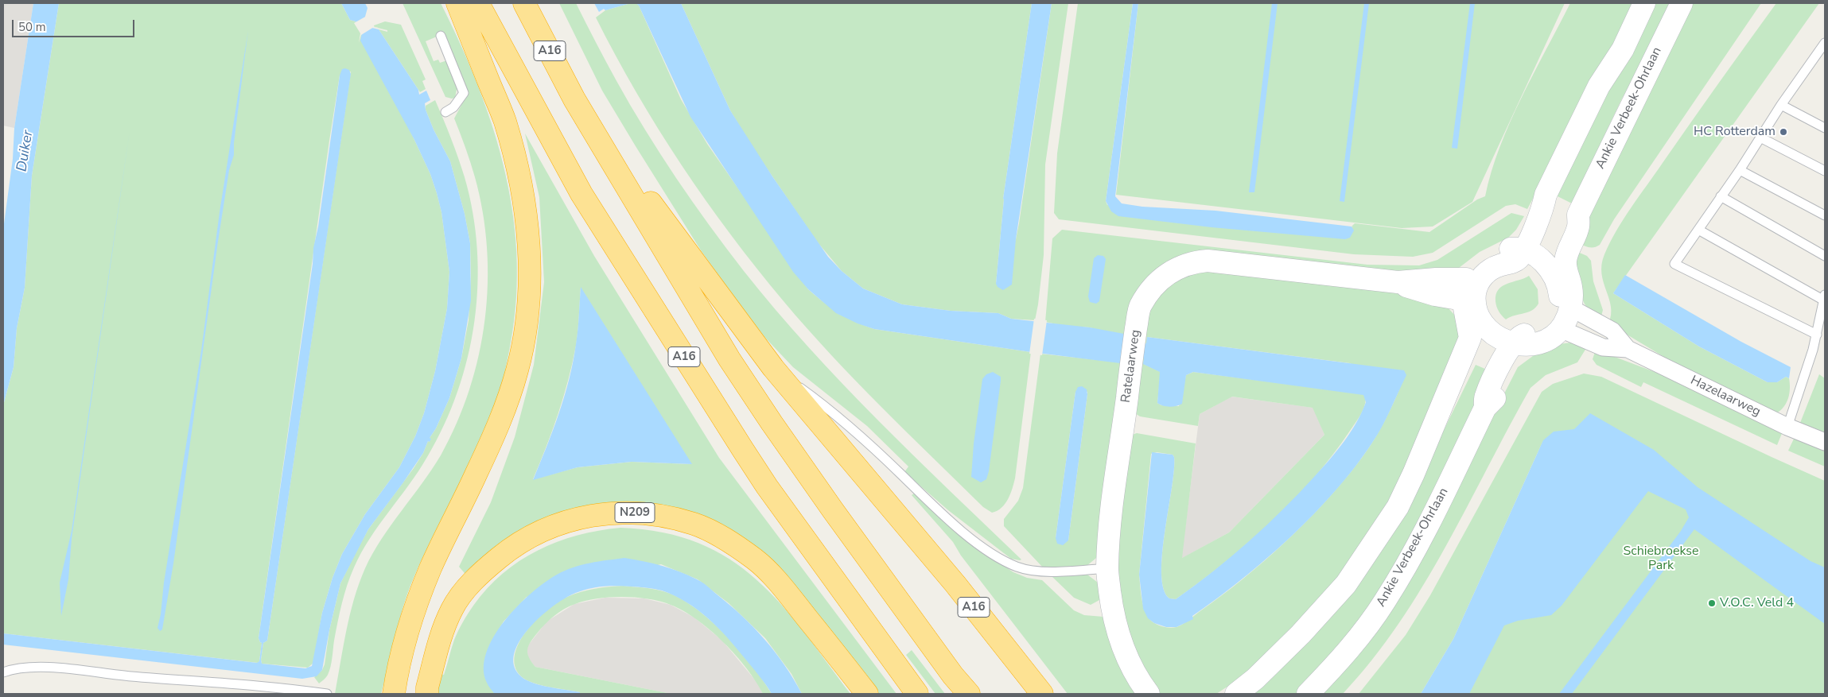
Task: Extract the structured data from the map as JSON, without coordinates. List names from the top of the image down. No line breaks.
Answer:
{"streets":{"highway":["A16","N209"],"main road":["Ankie Verbeek-Ohrlaan","Ratelaarweg"],"street":["Hazelaarweg"]},"water":["Duiker"],"parks":["Schiebroekse Park"],"places":["HC Rotterdam","V.O.C. Veld 4"],"scale_bar":"50 m"}
